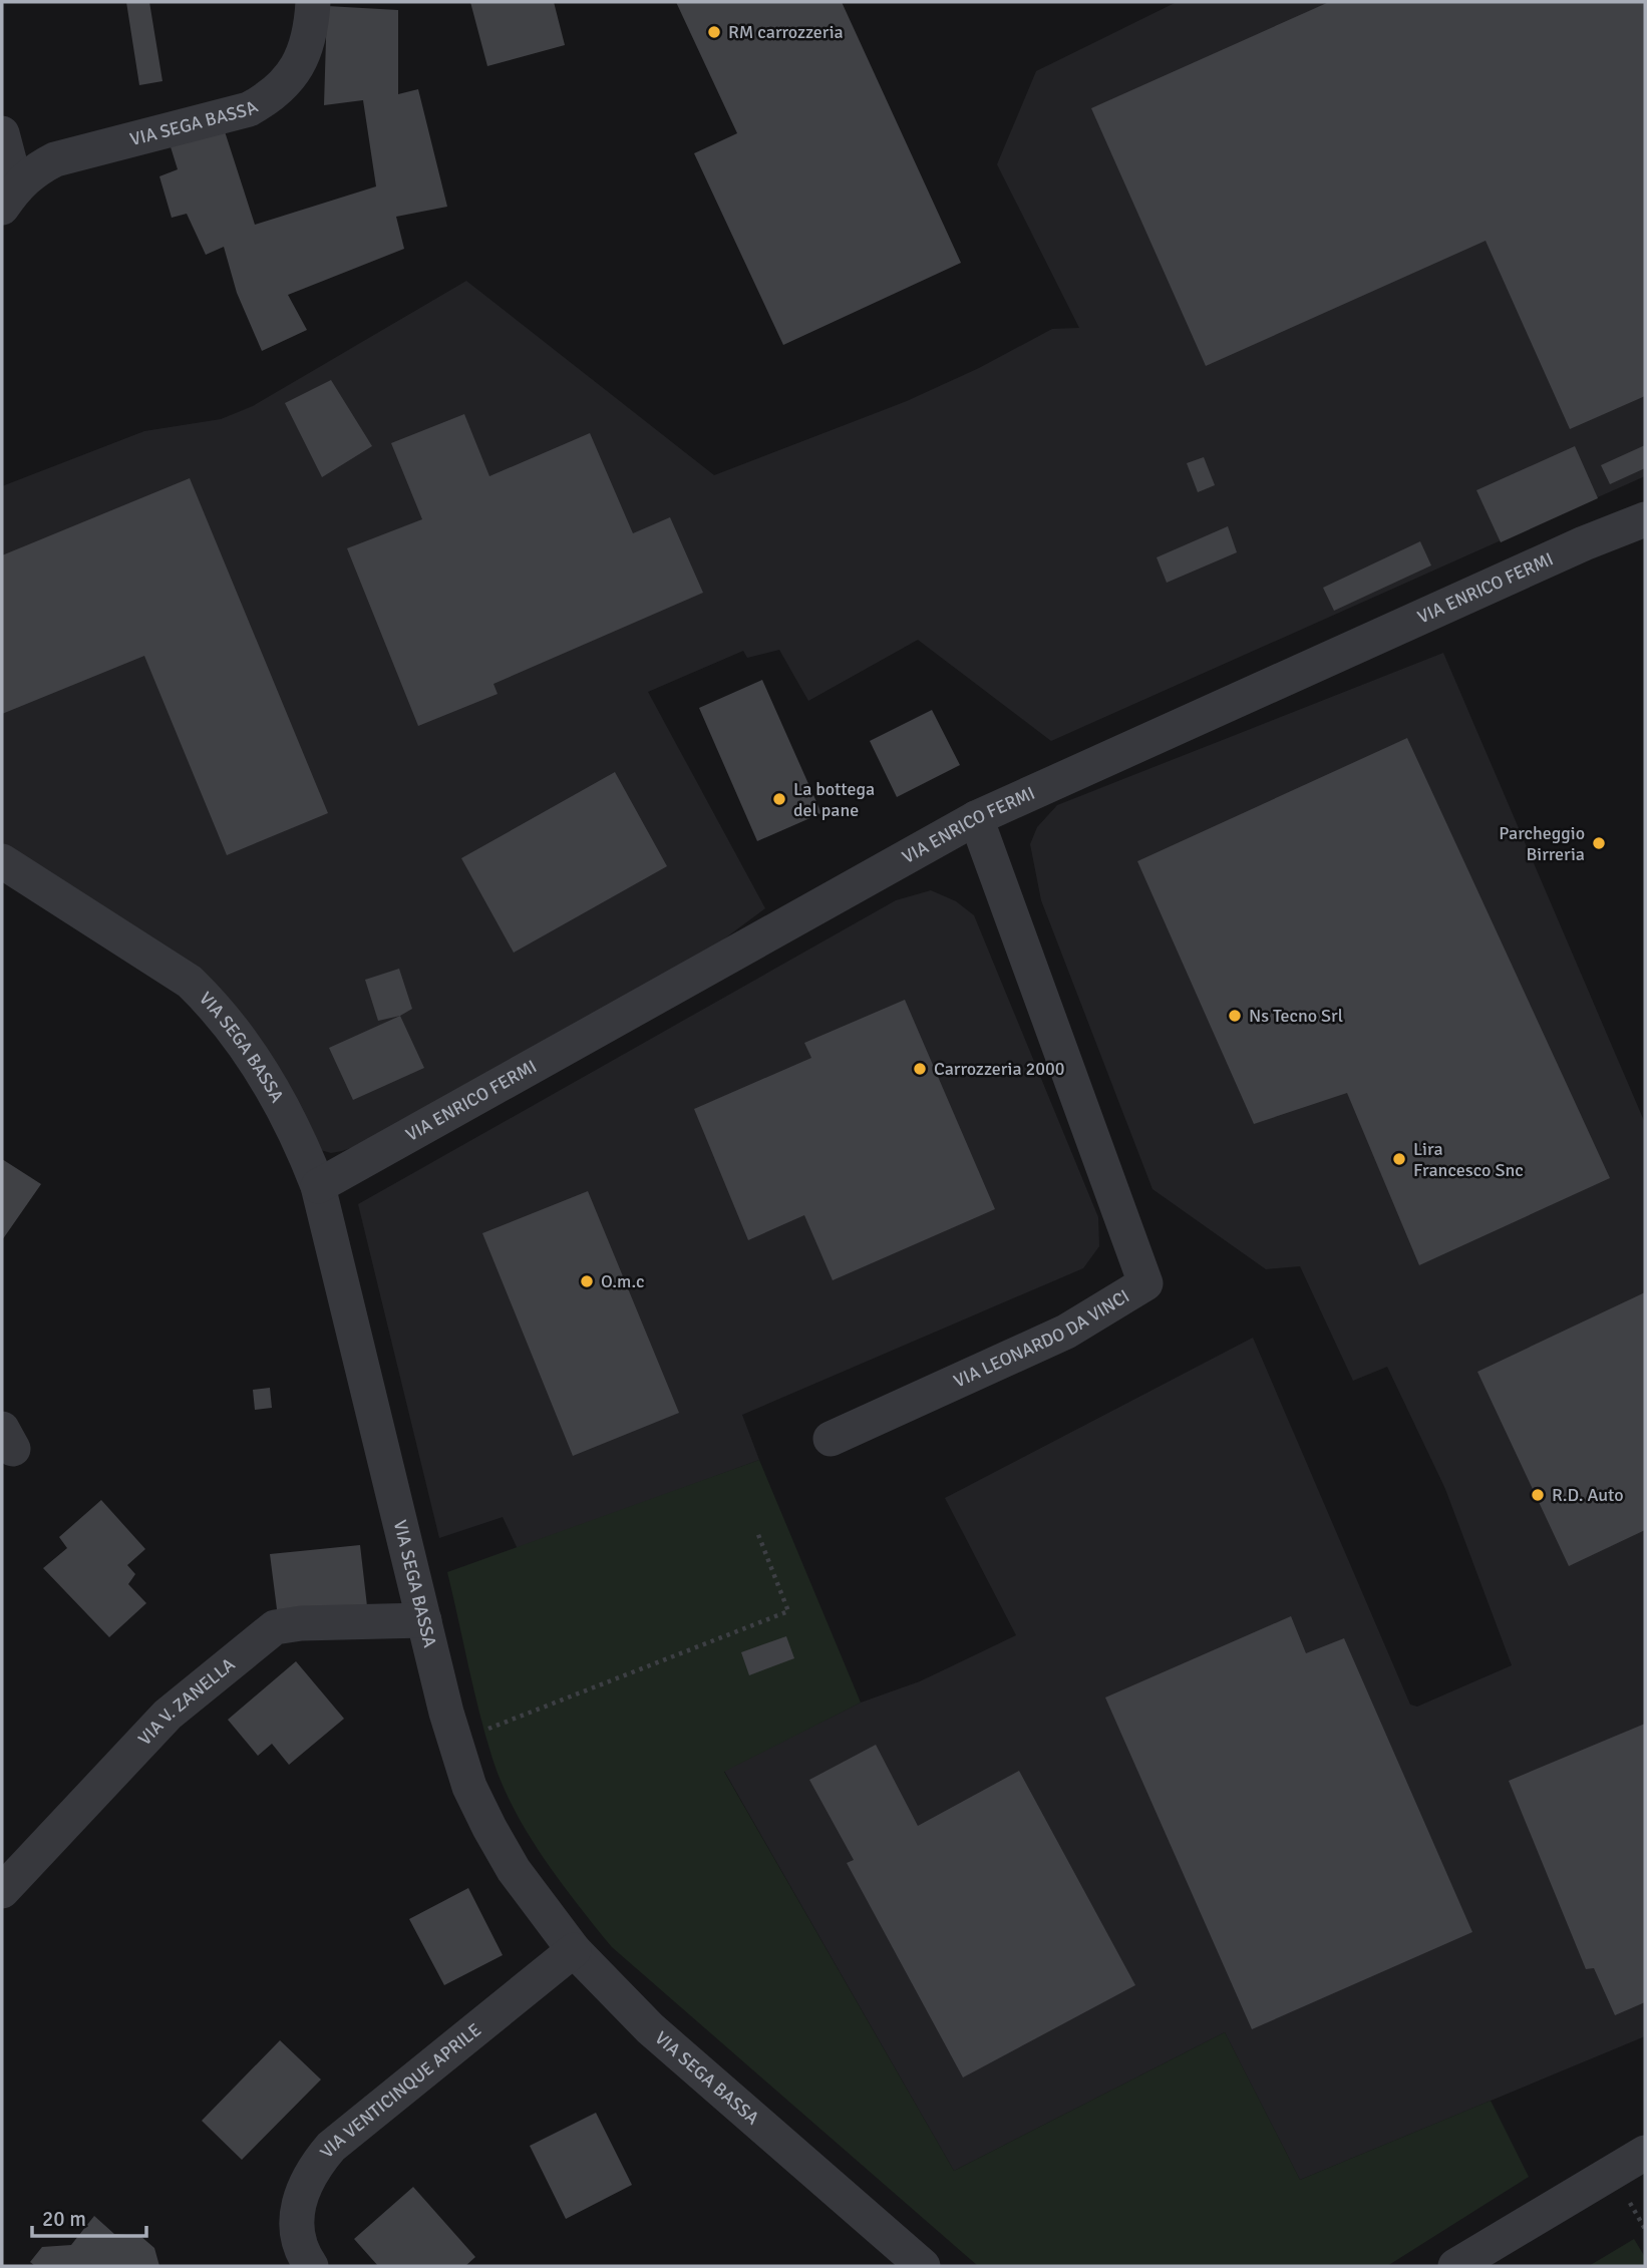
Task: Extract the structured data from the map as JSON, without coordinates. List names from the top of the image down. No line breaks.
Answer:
{"streets":{"street":["VIA SEGA BASSA","VIA ENRICO FERMI","VIA LEONARDO DA VINCI","VIA V. ZANELLA","VIA VENTICINQUE APRILE"]},"crossings":[["VIA SEGA BASSA","VIA ENRICO FERMI"],["VIA SEGA BASSA","VIA V. ZANELLA"],["VIA SEGA BASSA","VIA VENTICINQUE APRILE"],["VIA ENRICO FERMI","VIA LEONARDO DA VINCI"]],"places":["RM carrozzeria","La bottega del pane","Parcheggio Birreria","Ns Tecno Srl","Carrozzeria 2000","Lira Francesco Snc","O.m.c","R.D. Auto"],"scale_bar":"20 m"}
